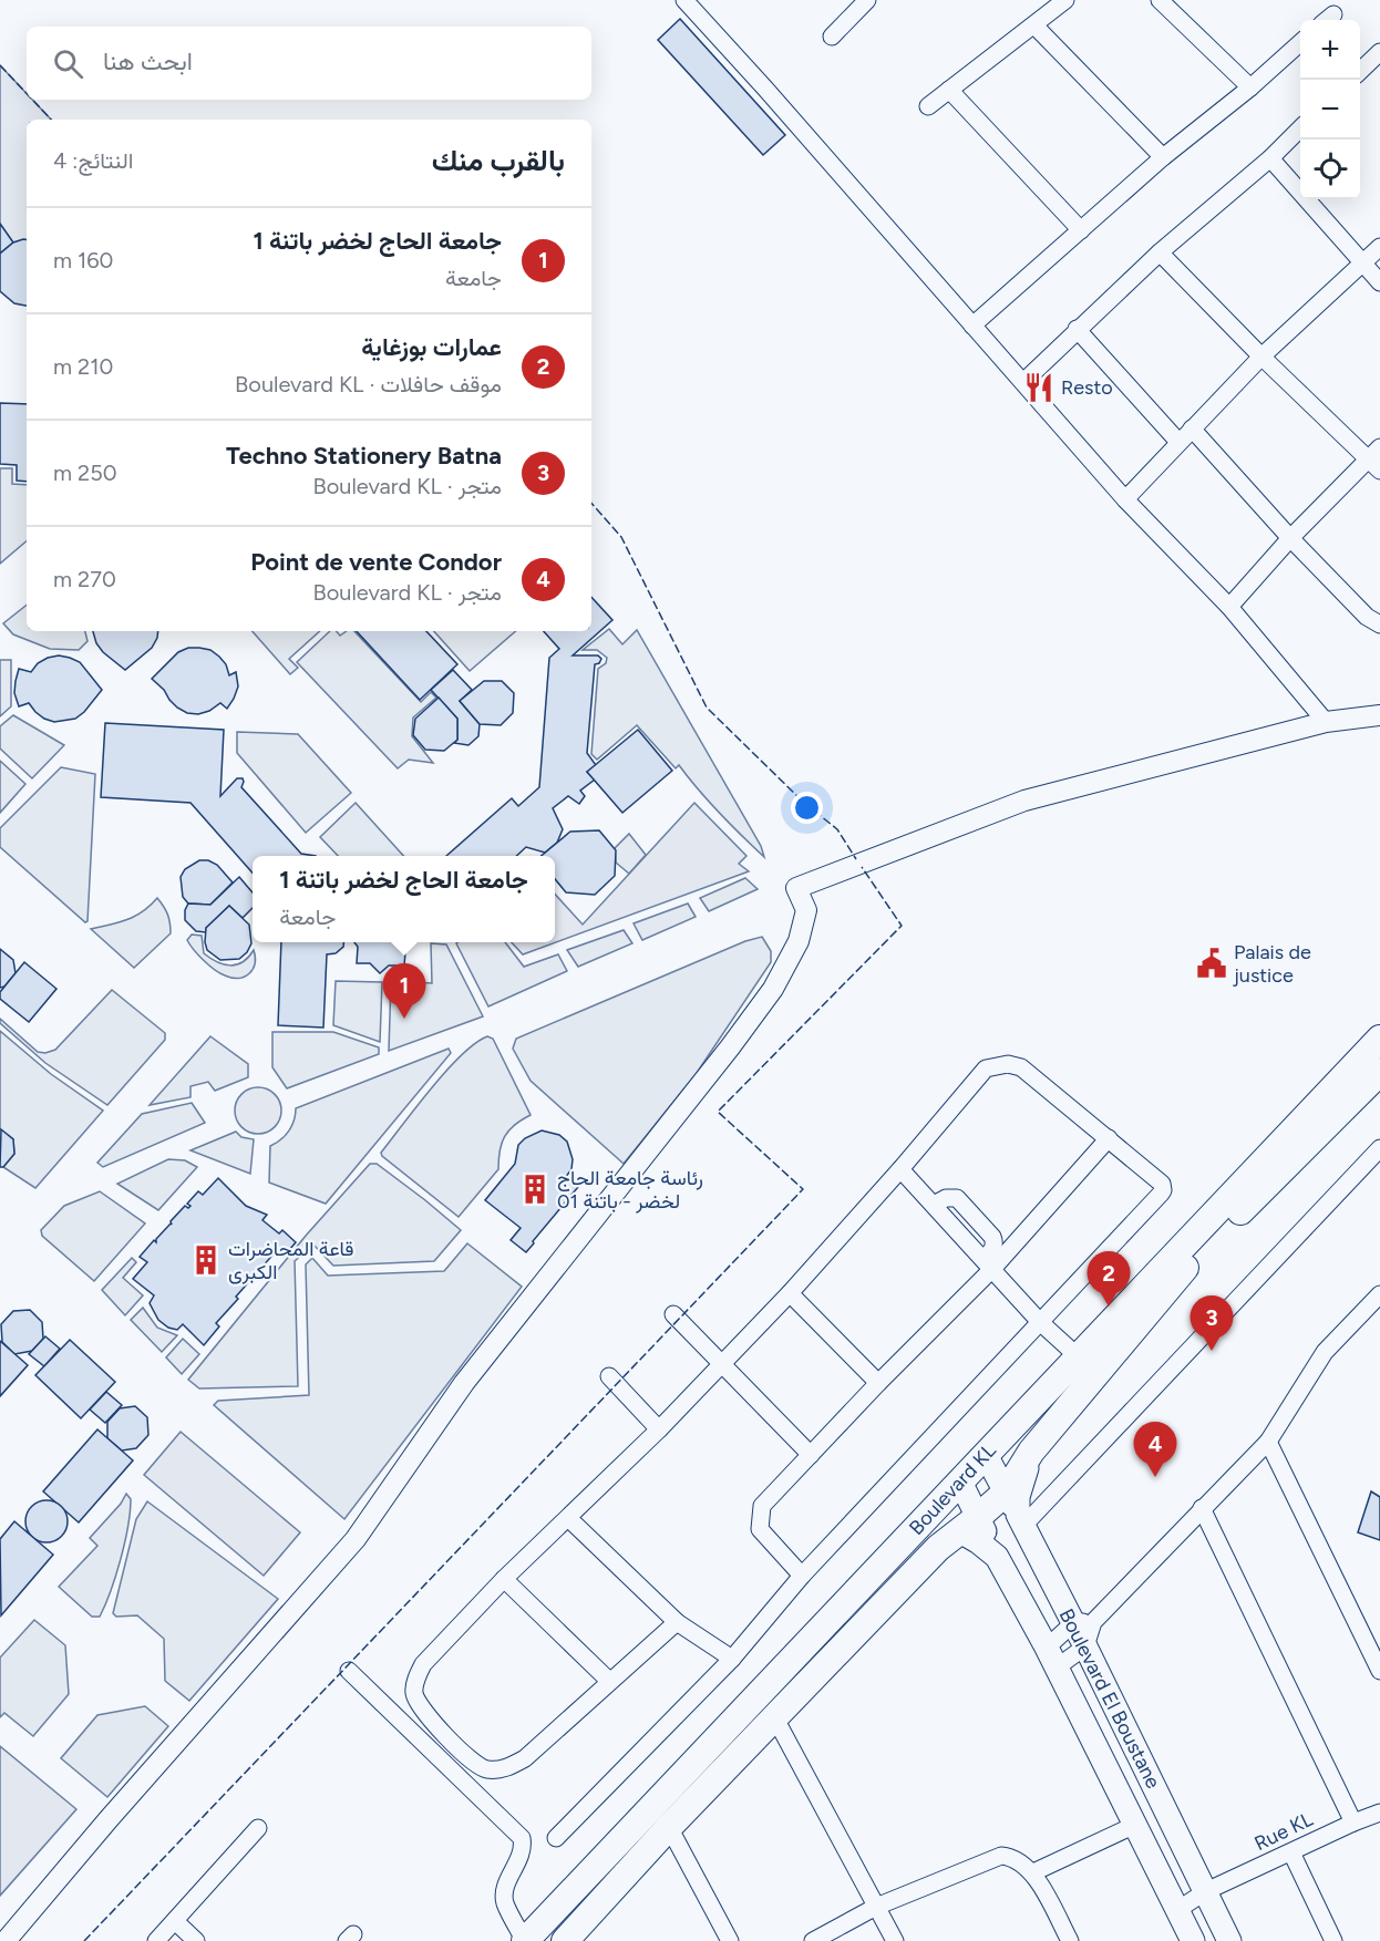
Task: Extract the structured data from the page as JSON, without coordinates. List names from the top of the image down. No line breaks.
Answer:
{"streets":{"main road":["Boulevard KL","Boulevard El Boustane"],"street":["Rue KL"]},"crossings":[["Boulevard KL","Boulevard El Boustane"],["Boulevard El Boustane","Rue KL"]],"places":{"restaurant":["Resto"],"public building":["Palais de justice"],"building":["رئاسة جامعة الحاج لخضر - باتنة 01","قاعة المحاضرات الكبرى"]},"page":{"map_buttons":["+","−"],"search":"ابحث هنا","heading":["بالقرب منك","النتائج: 4"],"list":[{"mark":"1","name":"جامعة الحاج لخضر باتنة 1","note":"جامعة","value":"160 m"},{"mark":"2","name":"عمارات بوزغاية","note":"موقف حافلات · Boulevard KL","value":"210 m"},{"mark":"3","name":"Techno Stationery Batna","note":"متجر · Boulevard KL","value":"250 m"},{"mark":"4","name":"Point de vente Condor","note":"متجر · Boulevard KL","value":"270 m"}],"popup":["جامعة الحاج لخضر باتنة 1","جامعة"],"pins":["1","2","3","4"]}}
